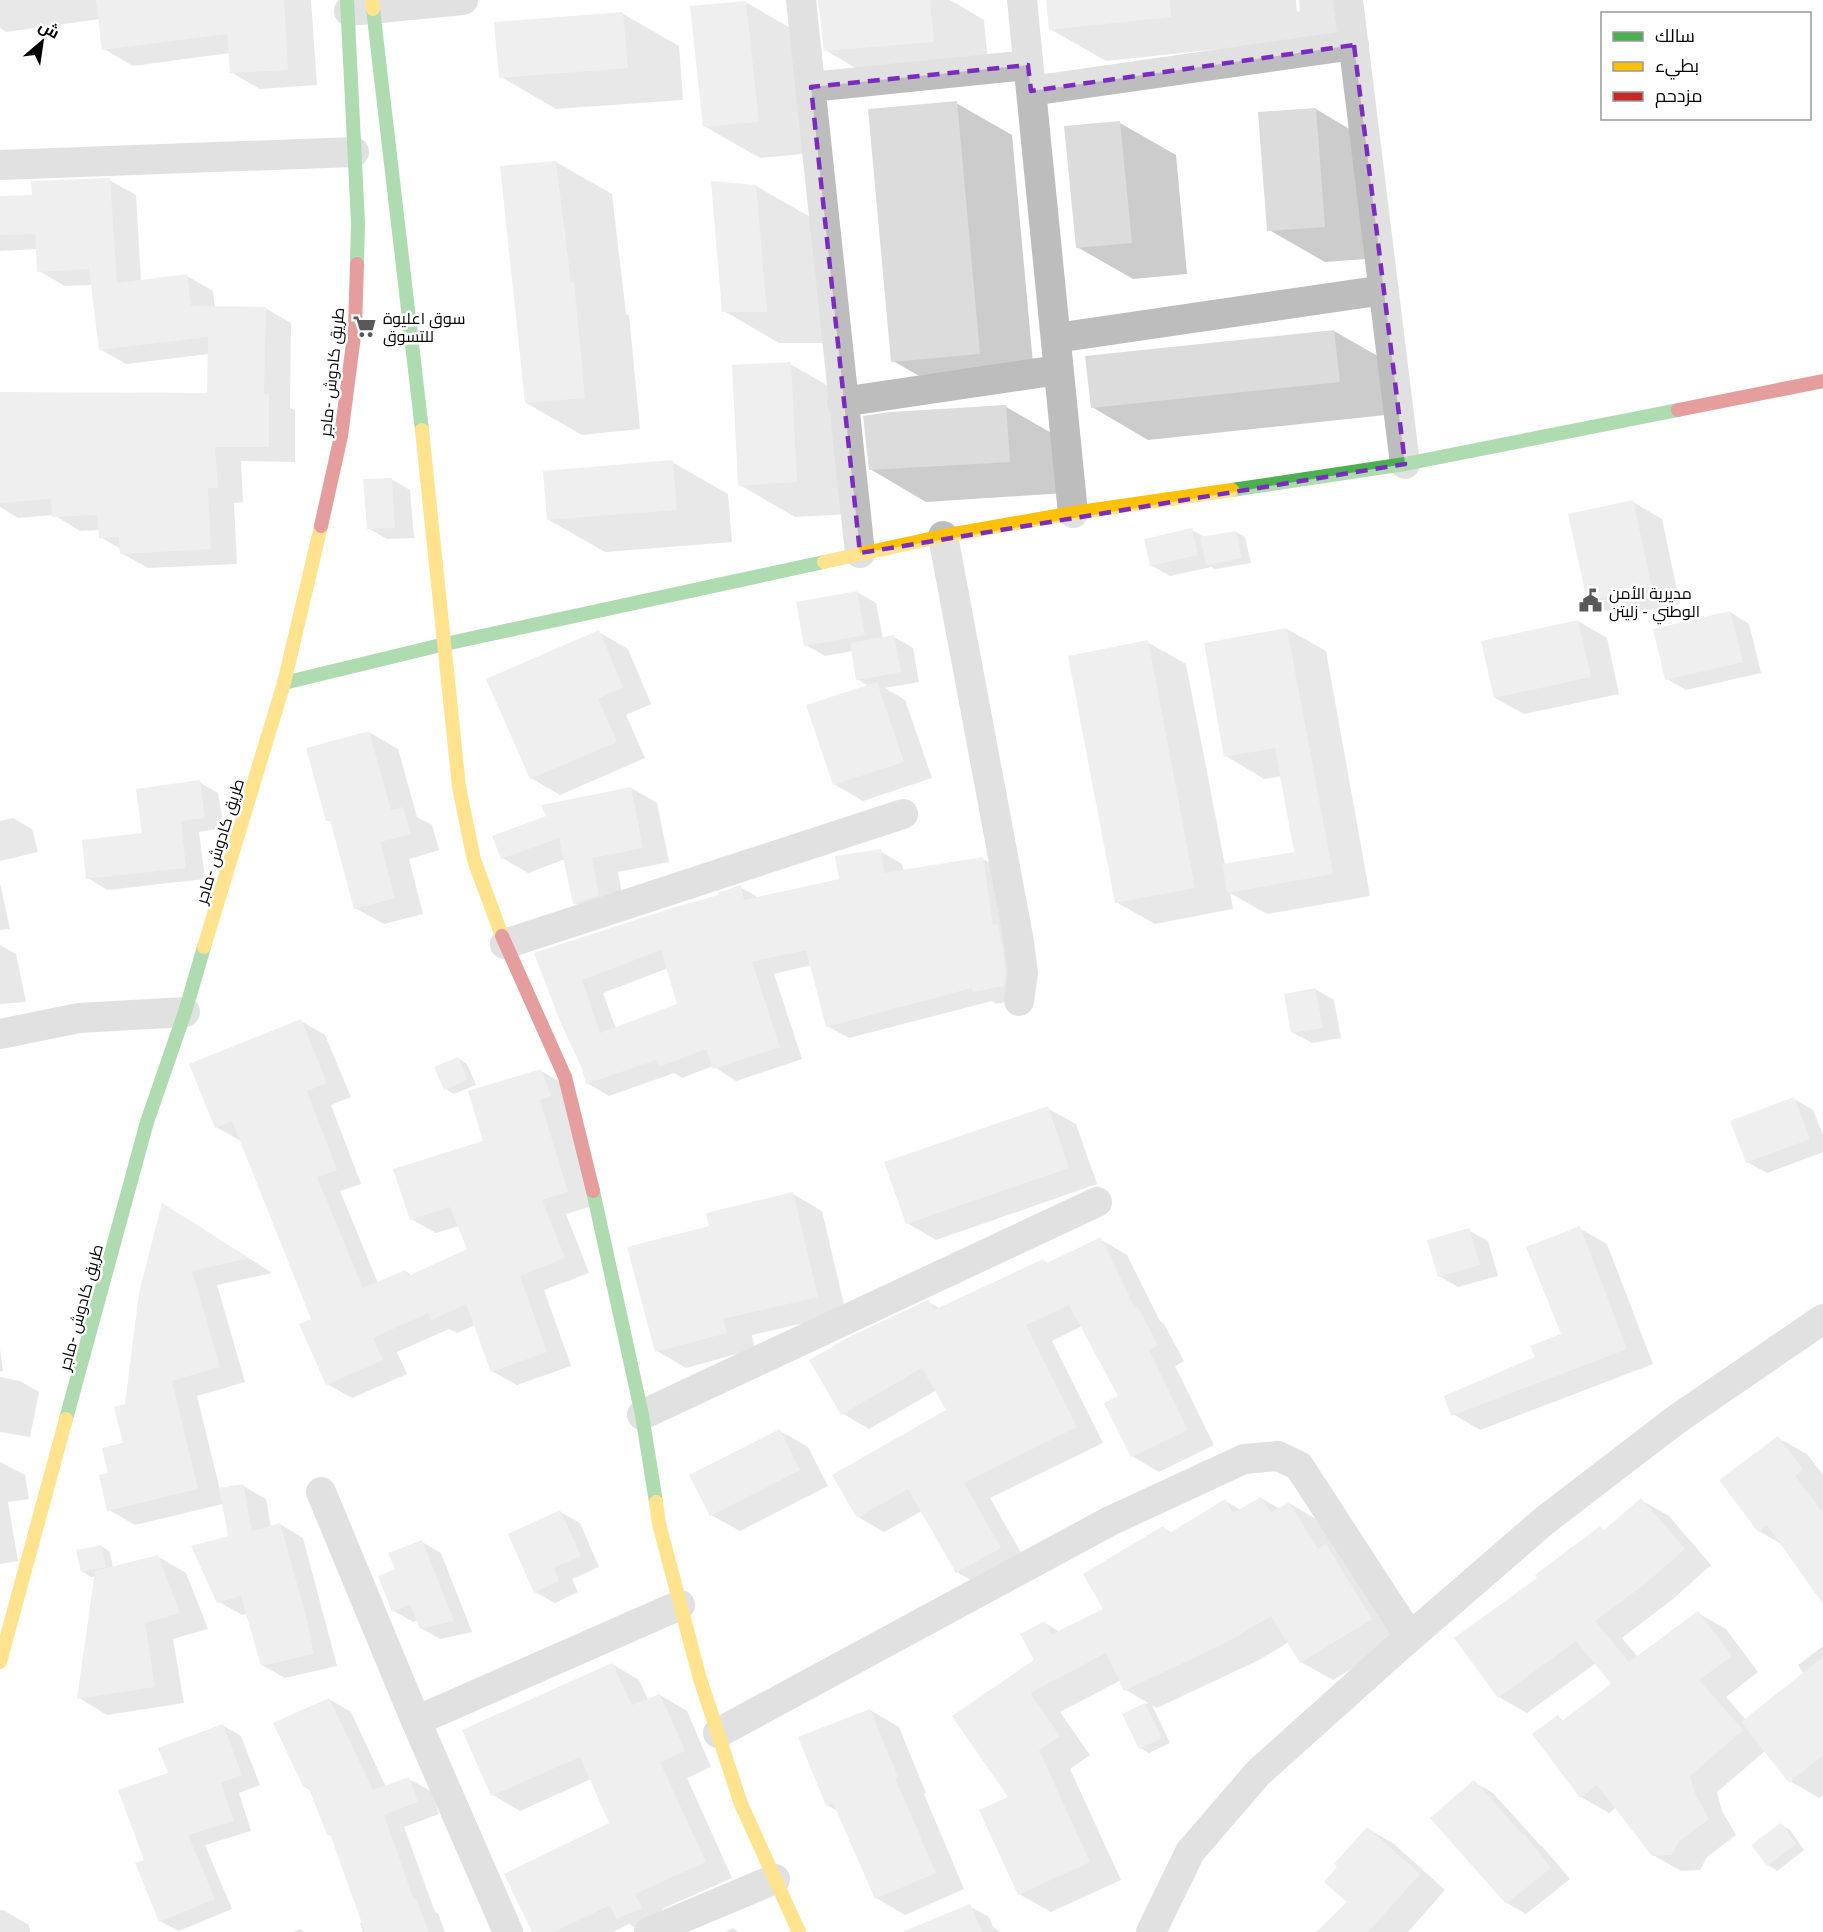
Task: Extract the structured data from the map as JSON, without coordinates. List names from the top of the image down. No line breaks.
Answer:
{"streets":{"main road":["طريق كادوش -ماجر"]},"places":{"supermarket":["سوق اعليوة للتسوق"],"public building":["مديرية الأمن الوطني - زليتن"]},"legend":["سالك","بطيء","مزدحم"],"north":"top right"}
